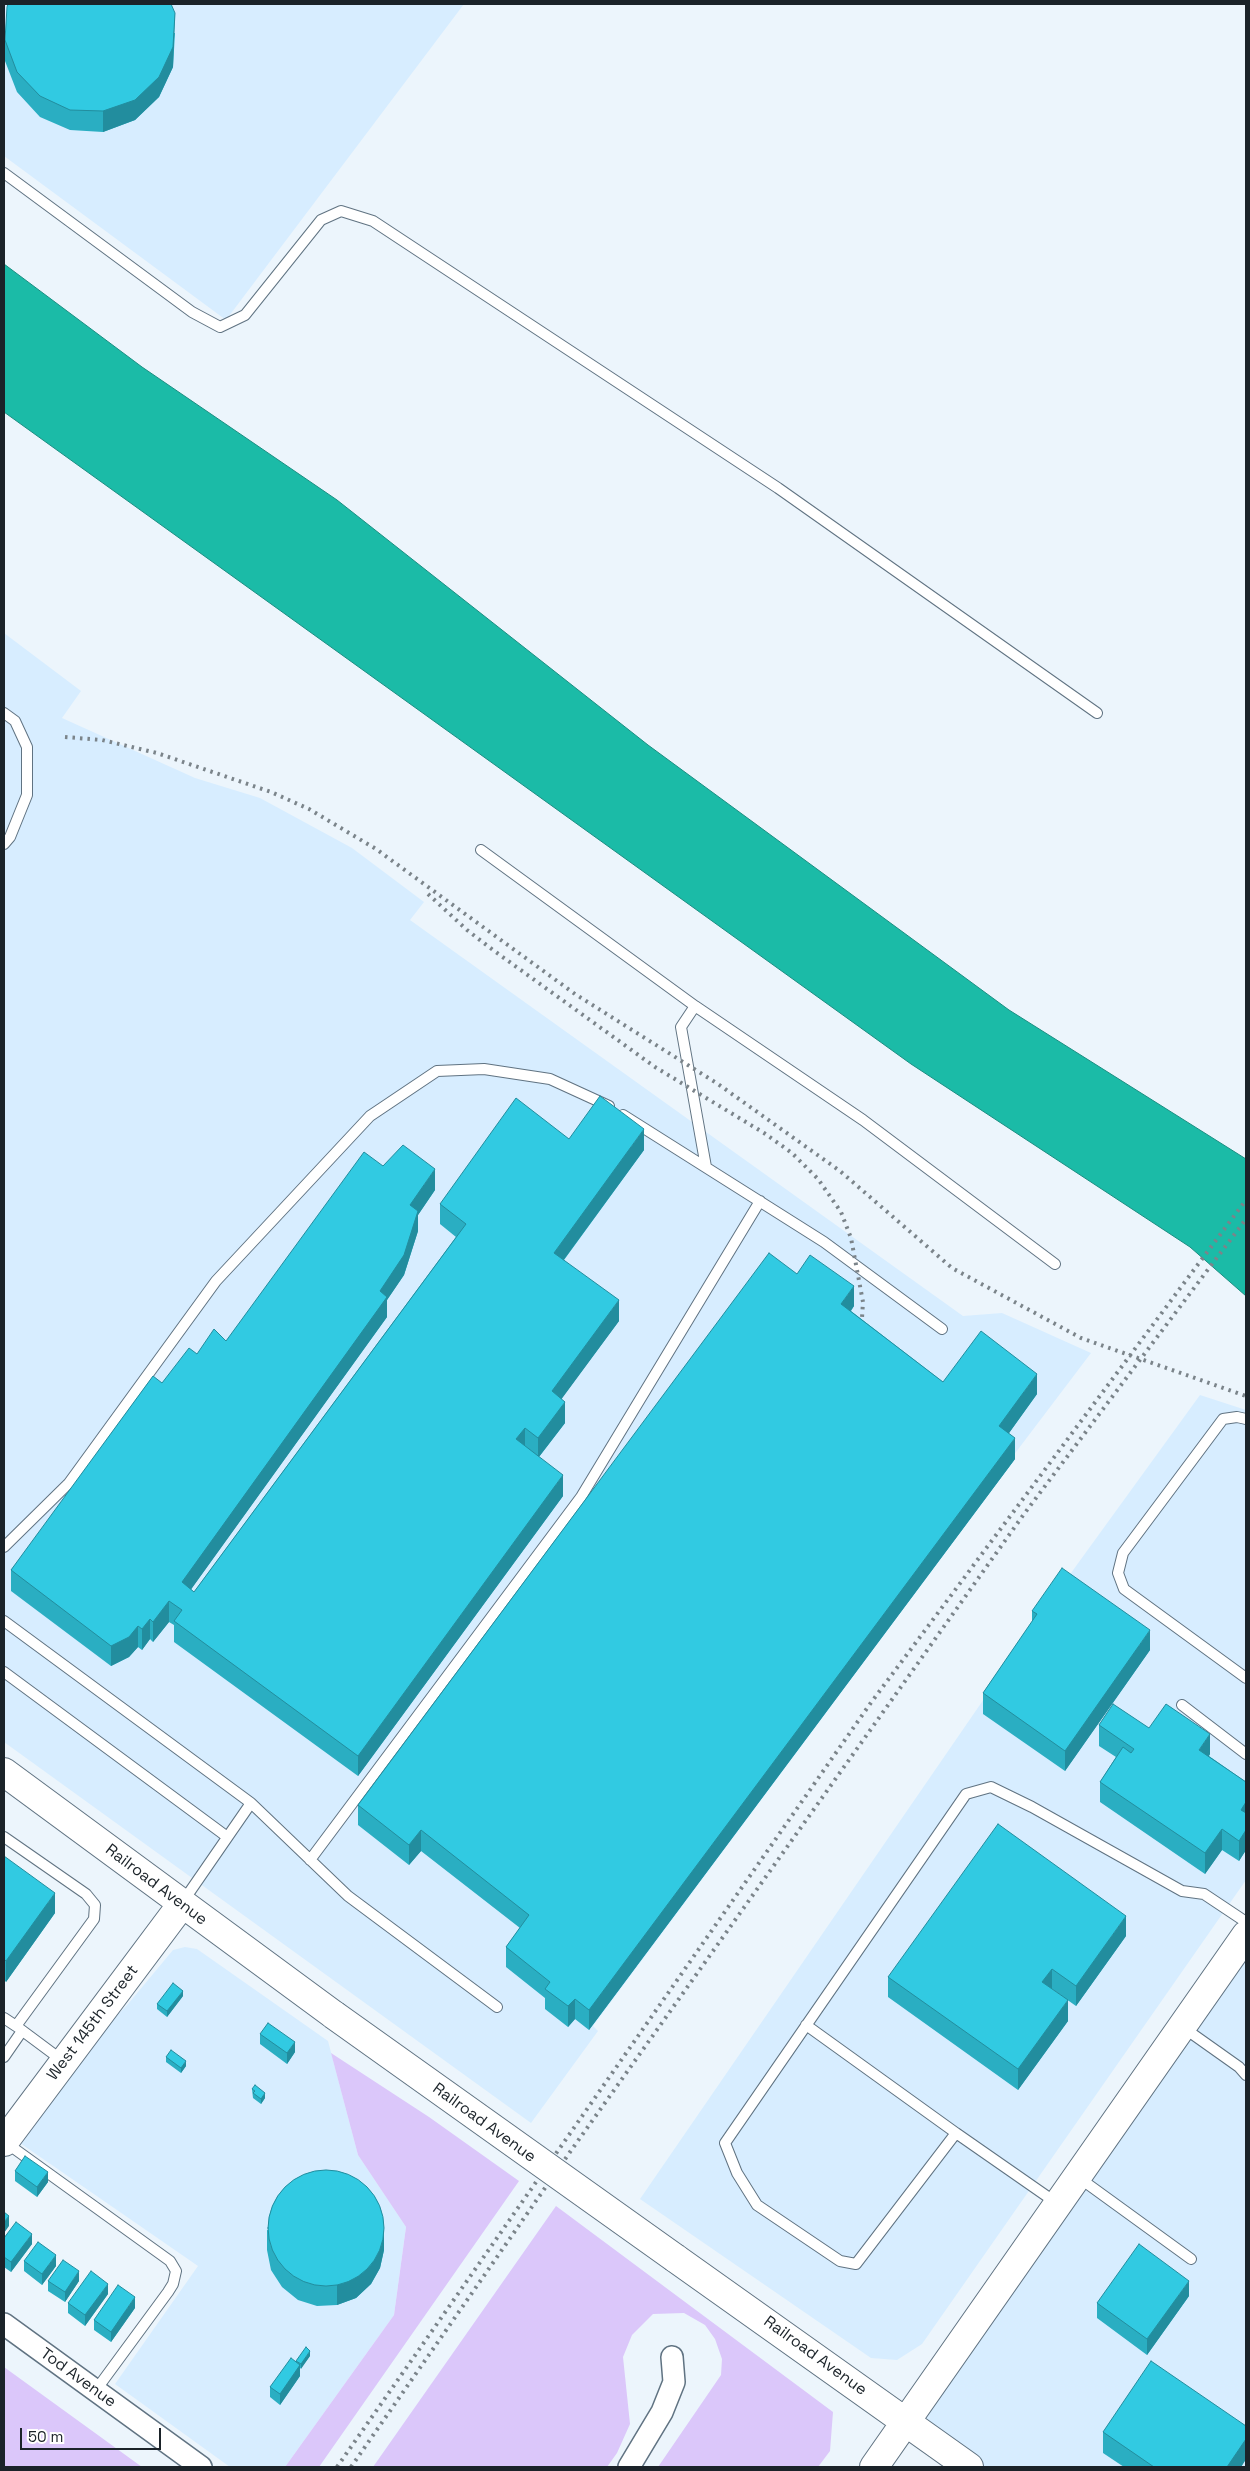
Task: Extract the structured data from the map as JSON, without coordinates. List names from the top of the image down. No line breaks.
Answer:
{"streets":{"street":["Railroad Avenue","West 145th Street","Tod Avenue"]},"crossings":[["Railroad Avenue","West 145th Street"]],"scale_bar":"50 m"}
